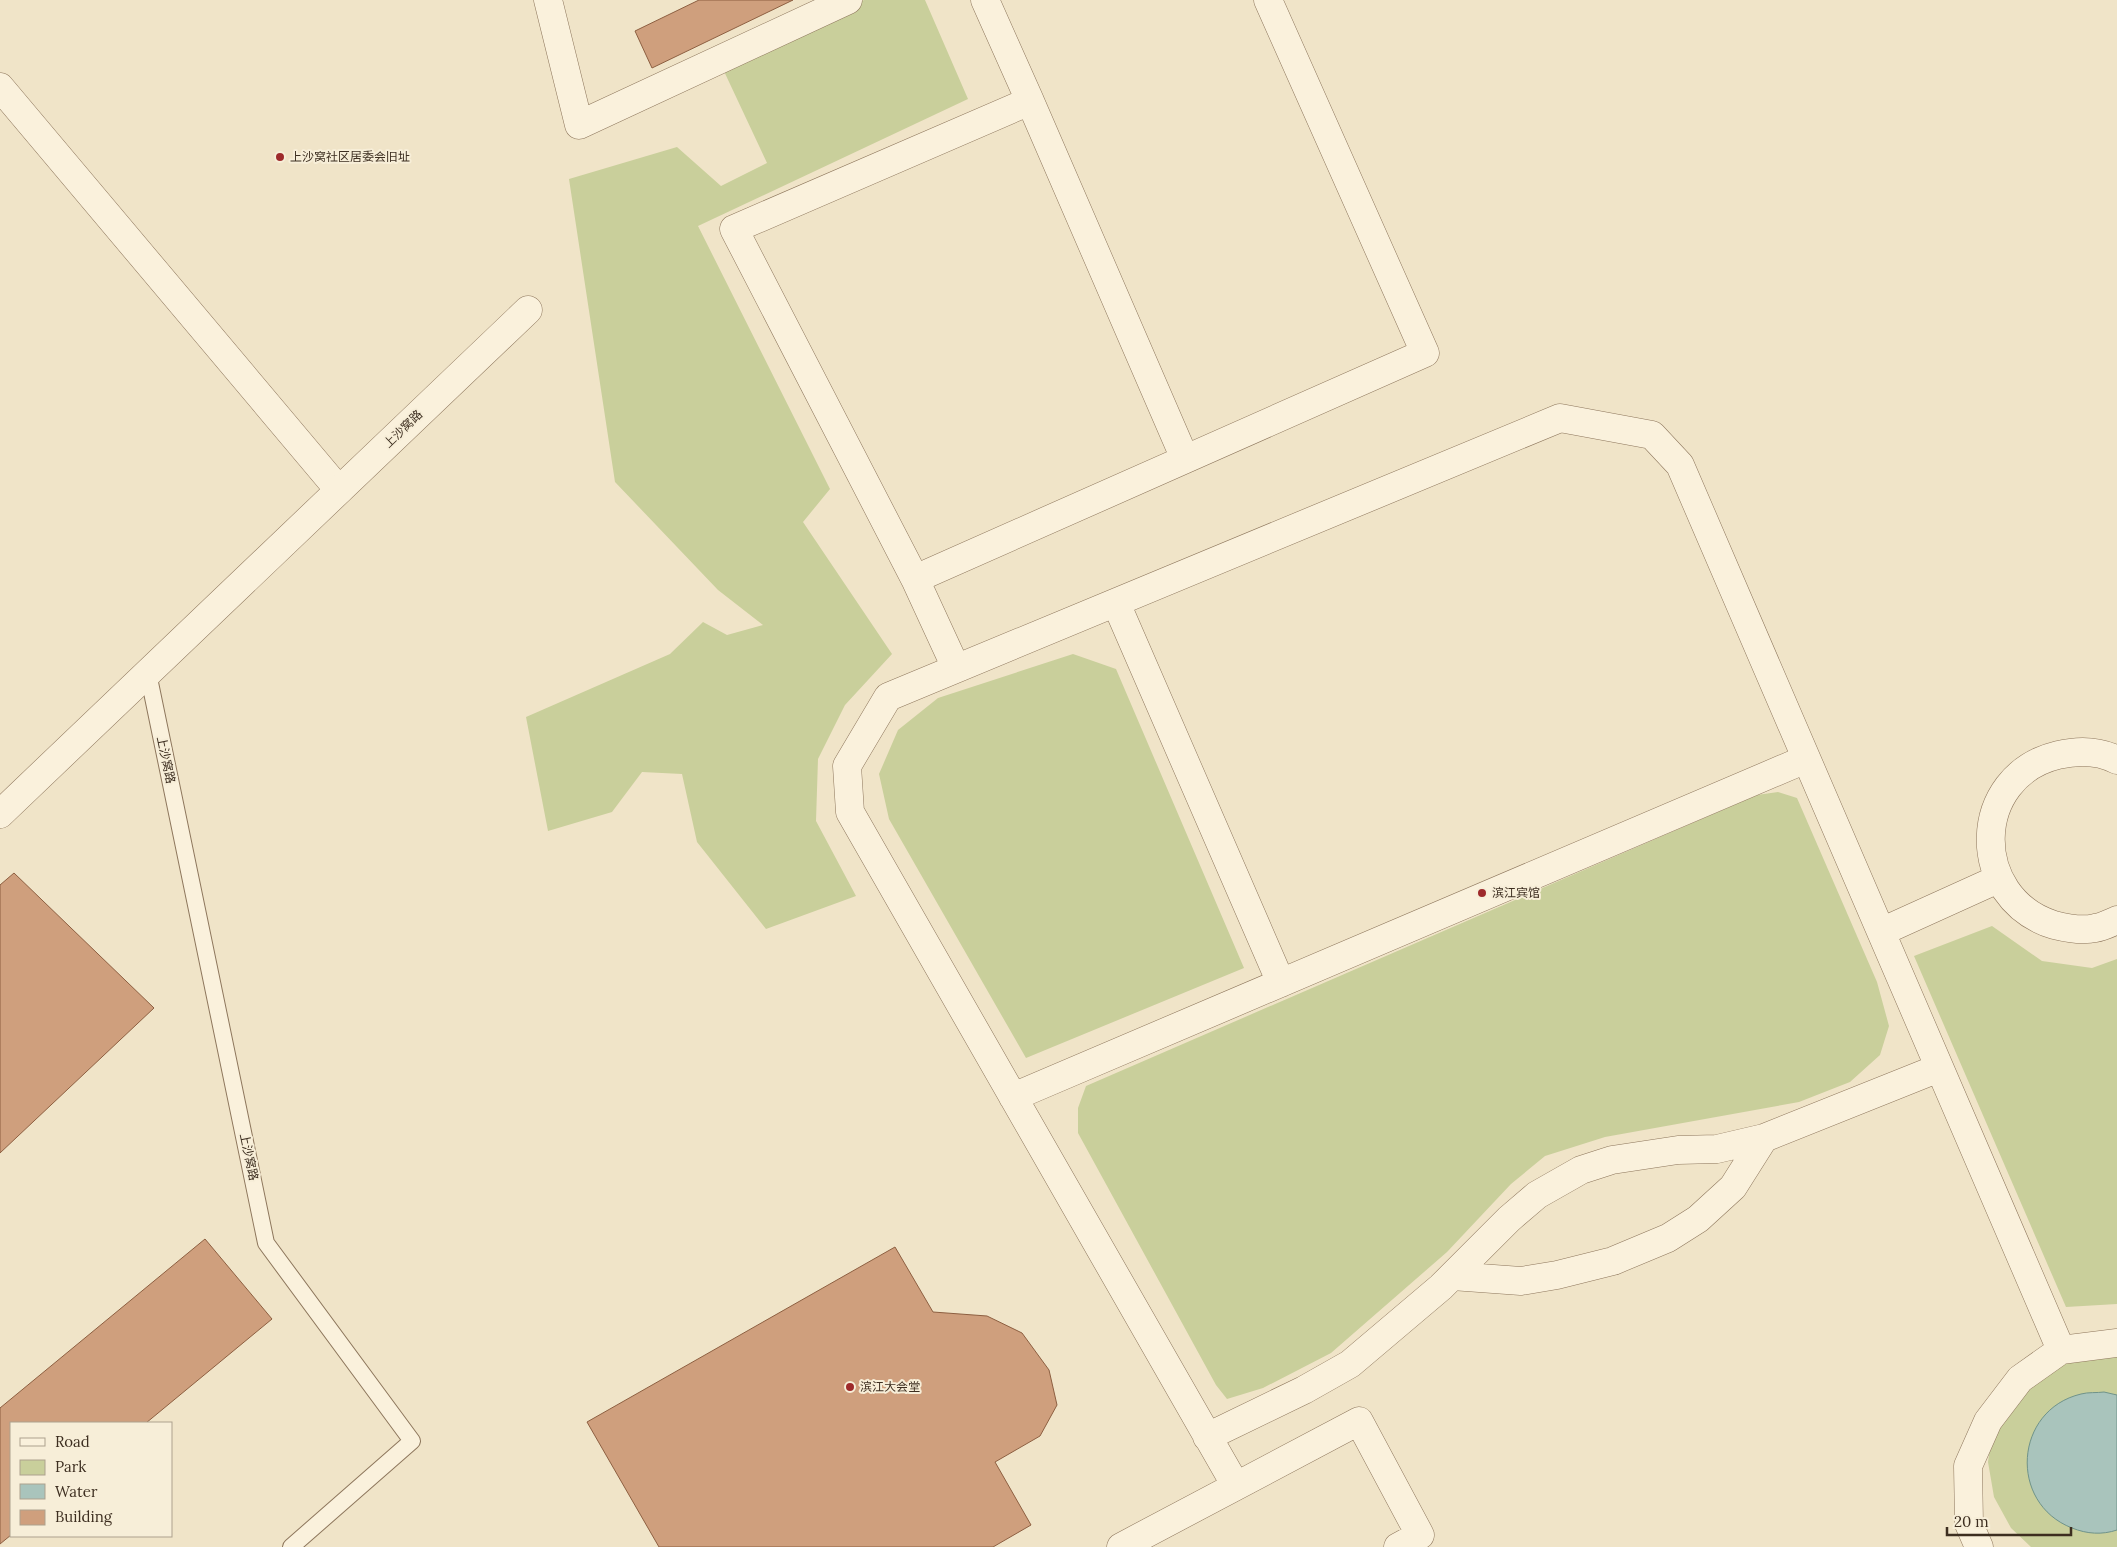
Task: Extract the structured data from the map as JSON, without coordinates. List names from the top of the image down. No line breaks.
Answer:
{"streets":{"street":["上沙窝路"]},"places":["上沙窝社区居委会旧址","滨江宾馆","滨江大会堂"],"legend":["Road","Park","Water","Building"],"scale_bar":"20 m"}
